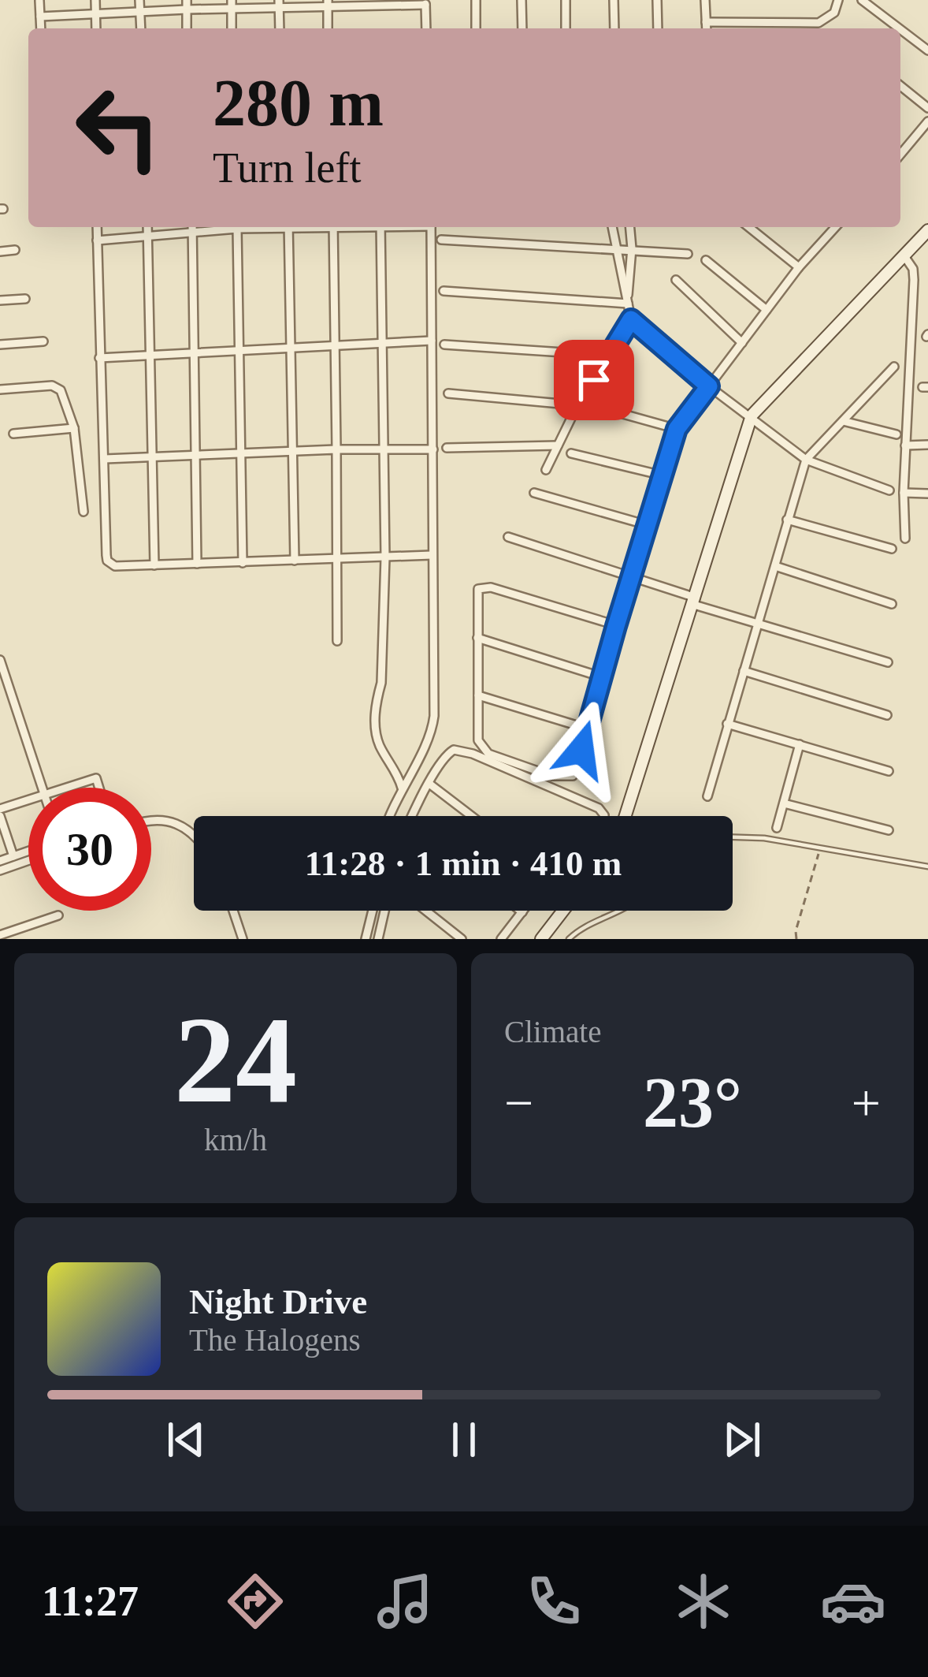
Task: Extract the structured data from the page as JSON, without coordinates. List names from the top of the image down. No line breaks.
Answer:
{"page":{"turn":["280 m","Turn left"],"limit":"30","trip":"11:28 · 1 min · 410 m","tile":[["24","km/h"],"Climate"],"heat":["−","23°","+"],"song":["Night Drive","The Halogens"],"tabs":"11:27"}}
